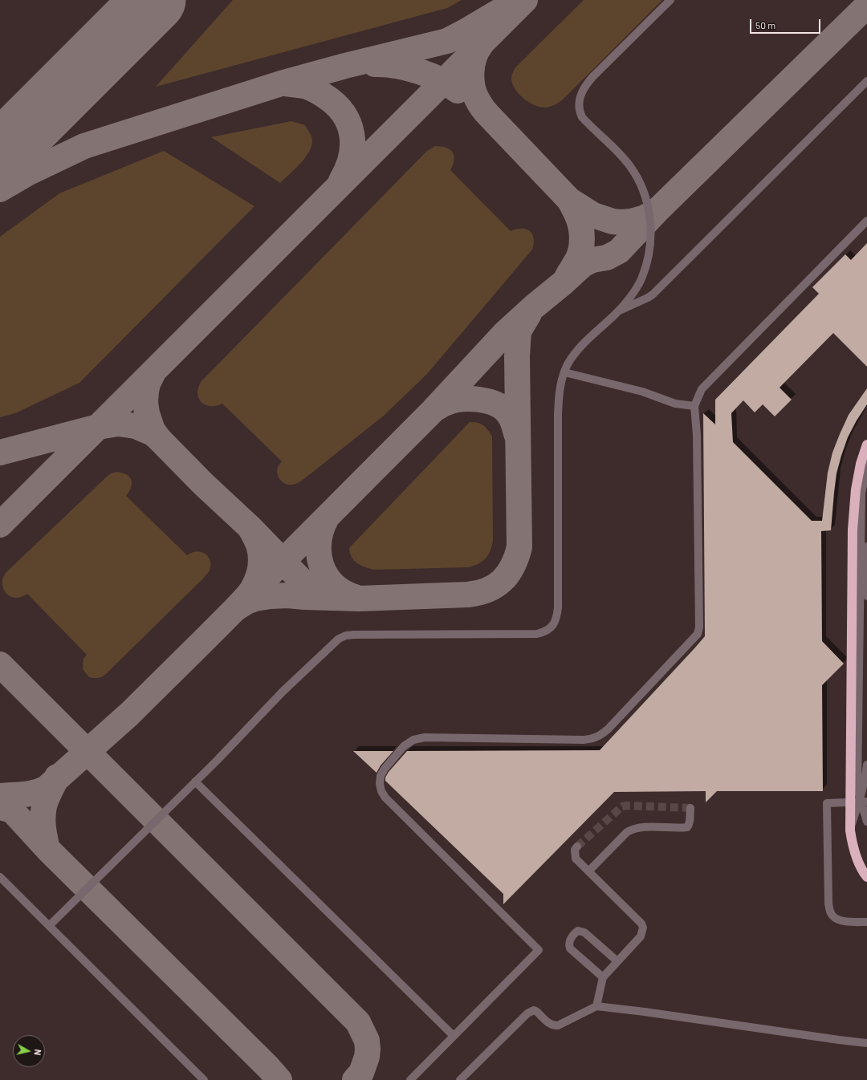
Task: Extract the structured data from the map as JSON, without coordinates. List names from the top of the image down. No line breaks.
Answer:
{"scale_bar":"50 m","north":"right"}
